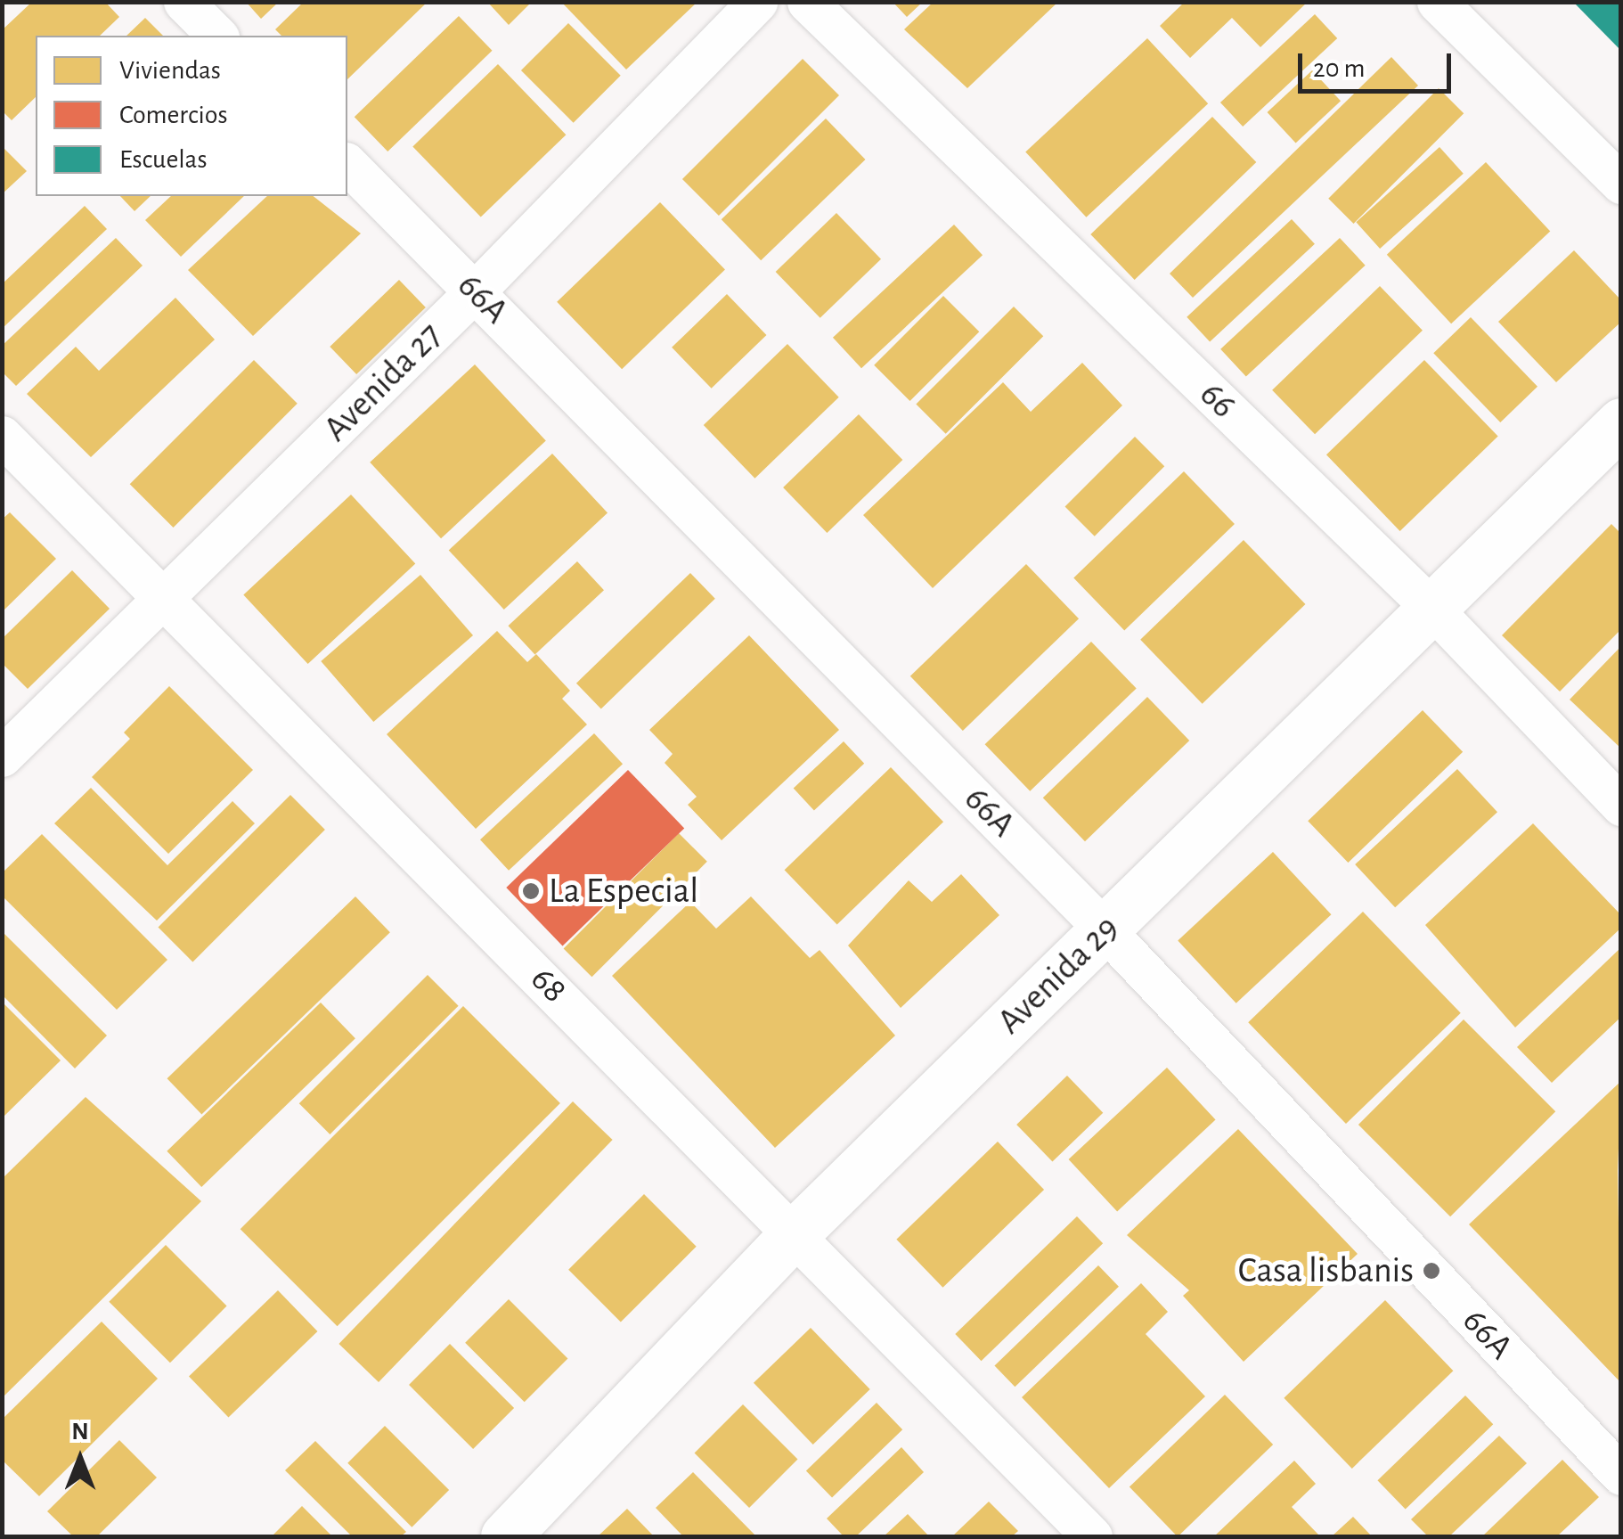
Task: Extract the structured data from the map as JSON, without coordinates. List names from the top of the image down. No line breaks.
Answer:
{"streets":{"street":["66A","Avenida 27","66","Avenida 29","68"]},"crossings":[["66A","Avenida 27"],["66A","Avenida 29"],["Avenida 27","68"],["66","Avenida 29"],["Avenida 29","68"]],"places":["La Especial","Casa lisbanis"],"legend":["Viviendas","Comercios","Escuelas"],"scale_bar":"20 m","north":"top"}
